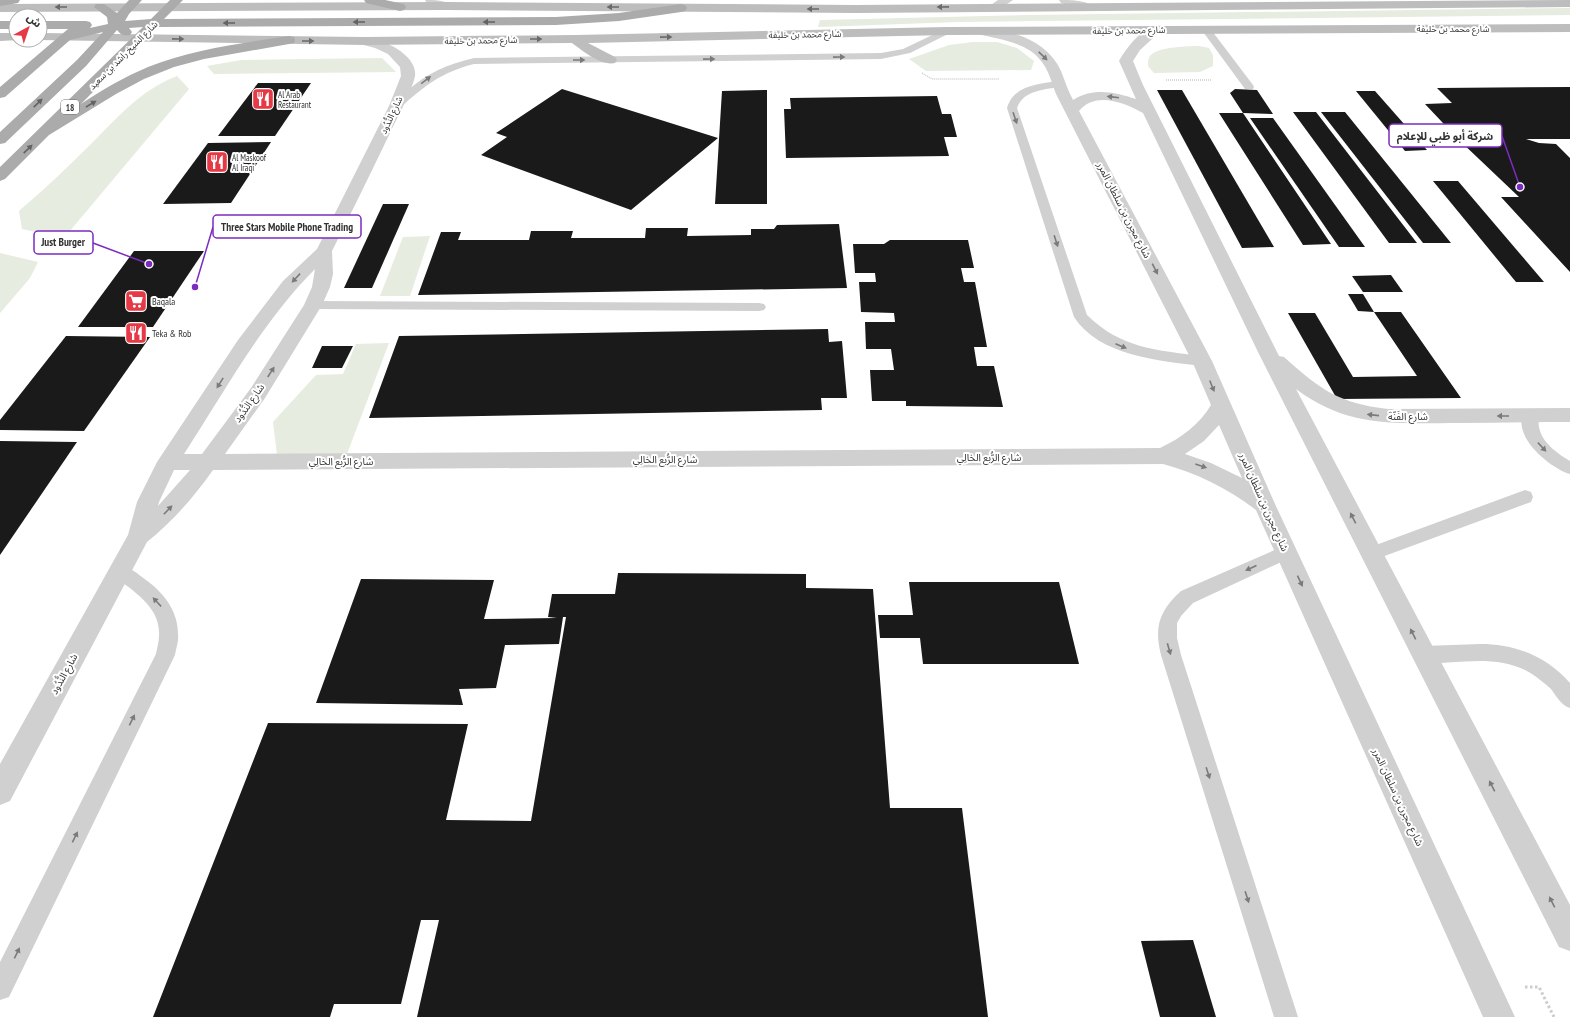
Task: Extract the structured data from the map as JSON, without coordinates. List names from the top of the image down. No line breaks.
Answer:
{"streets":{"main road":["شارع محمد بن خليفة","شارع الشيخ راشد بن سعيد","18"],"street":["شارع النُّدُود","شارع مجرن بن سلطان المرر","شارع الفَنّة","شارع الرُّبع الخالِي"]},"crossings":[["شارع محمد بن خليفة","شارع الشيخ راشد بن سعيد"],["شارع محمد بن خليفة","شارع النُّدُود"],["شارع محمد بن خليفة","شارع مجرن بن سلطان المرر"],["شارع النُّدُود","شارع الرُّبع الخالِي"],["شارع مجرن بن سلطان المرر","شارع الرُّبع الخالِي"]],"one_way":["شارع الفَنّة"],"places":{"restaurant":["Al Arab Restaurant","Al Maskoof Al Iraqi","Teka & Rob"],"other":["شركة أبو ظبي للإعلام","Just Burger","Three Stars Mobile Phone Trading"],"supermarket":["Baqala"]},"north":"top right"}
